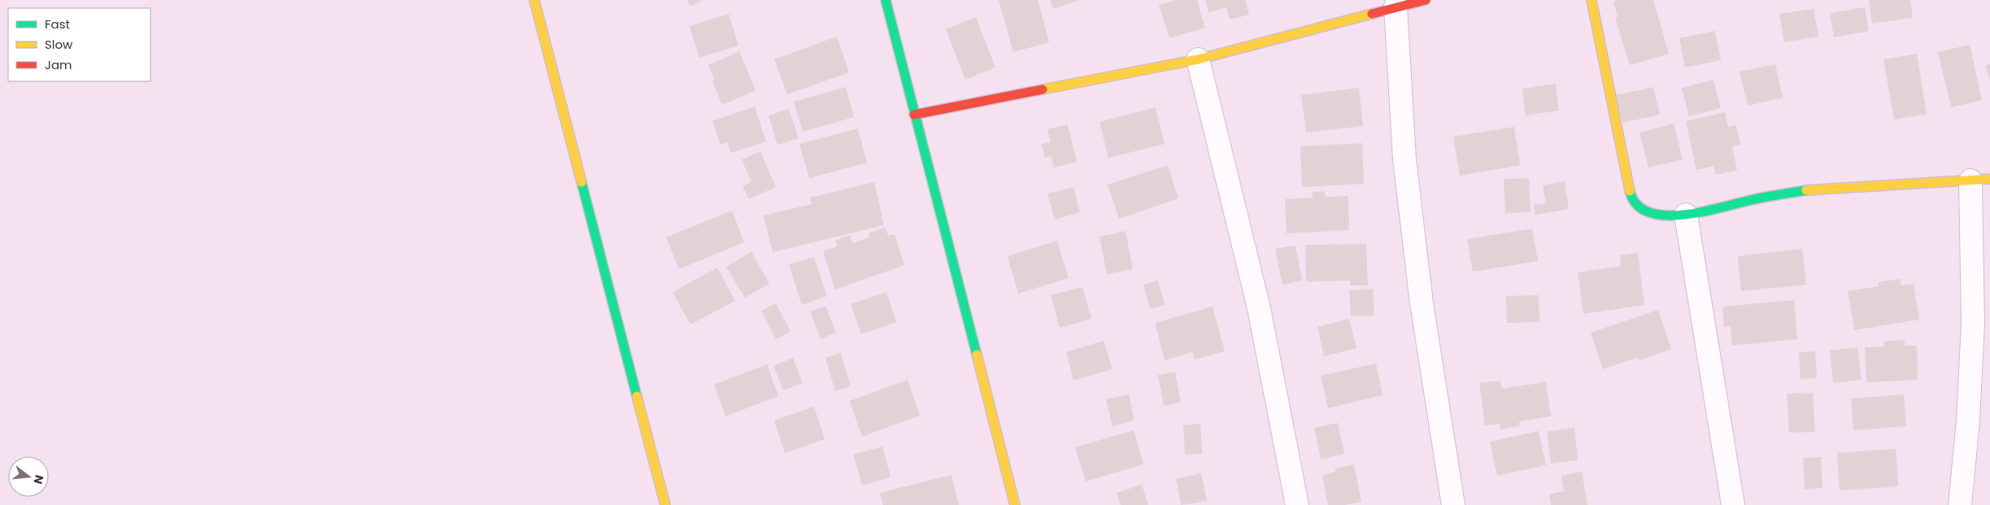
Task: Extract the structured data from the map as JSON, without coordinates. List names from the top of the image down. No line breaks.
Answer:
{"legend":["Fast","Slow","Jam"],"north":"right"}
